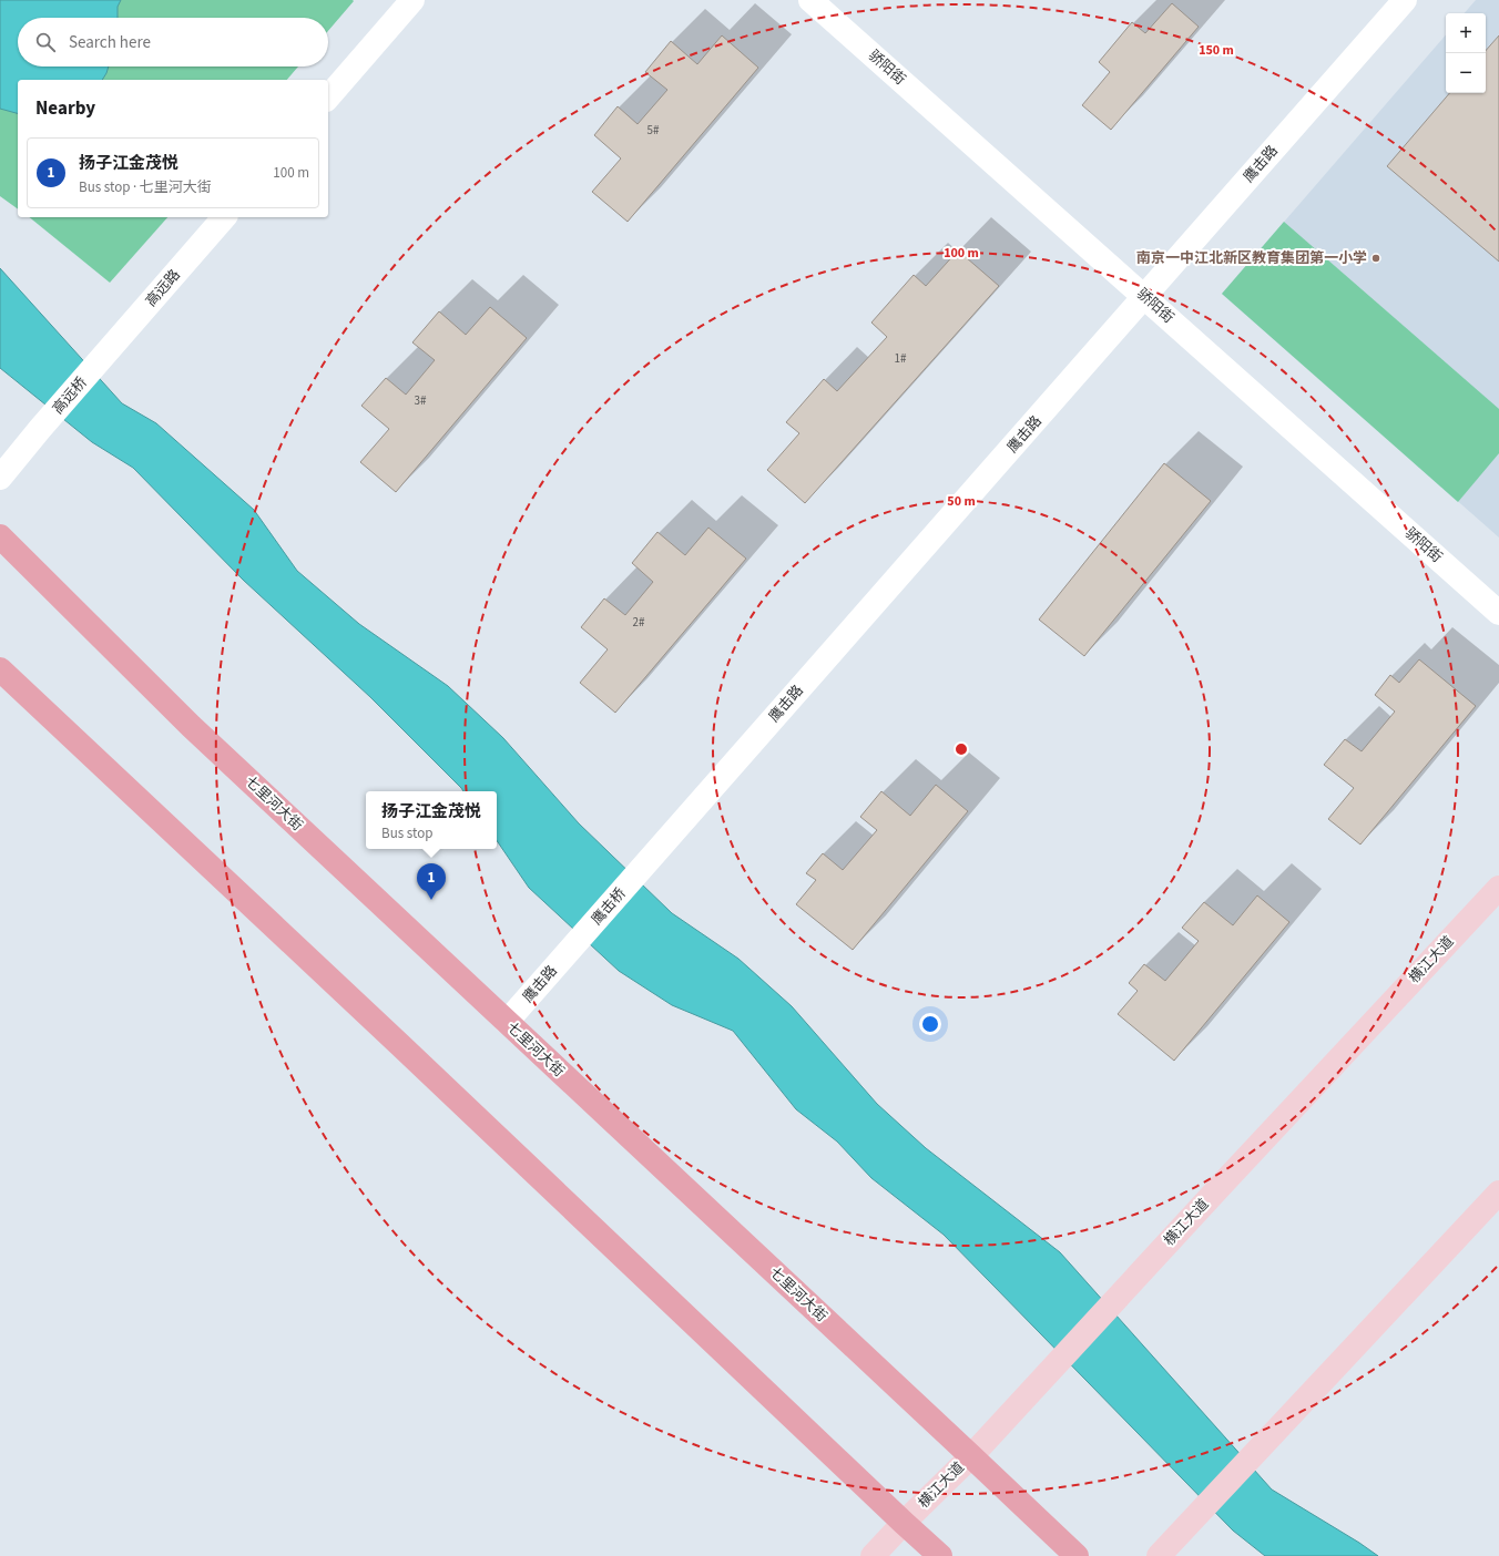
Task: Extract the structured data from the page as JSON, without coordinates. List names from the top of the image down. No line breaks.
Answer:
{"streets":{"main road":["七里河大街","横江大道"],"street":["骄阳街","鹰击路","高远路","高远桥","鹰击桥"]},"crossings":[["骄阳街","鹰击路"],["鹰击路","七里河大街"],["鹰击路","鹰击桥"],["高远路","高远桥"],["七里河大街","横江大道"]],"places":["南京一中江北新区教育集团第一小学"],"house_numbers":["5#","1#","3#","2#"],"page":{"map_buttons":["+","−"],"search":"Search here","heading":"Nearby","list":[{"mark":"1","name":"扬子江金茂悦","note":"Bus stop · 七里河大街","value":"100 m"}],"popup":["扬子江金茂悦","Bus stop"],"pins":"1"},"rings":["150 m","100 m","50 m"]}
